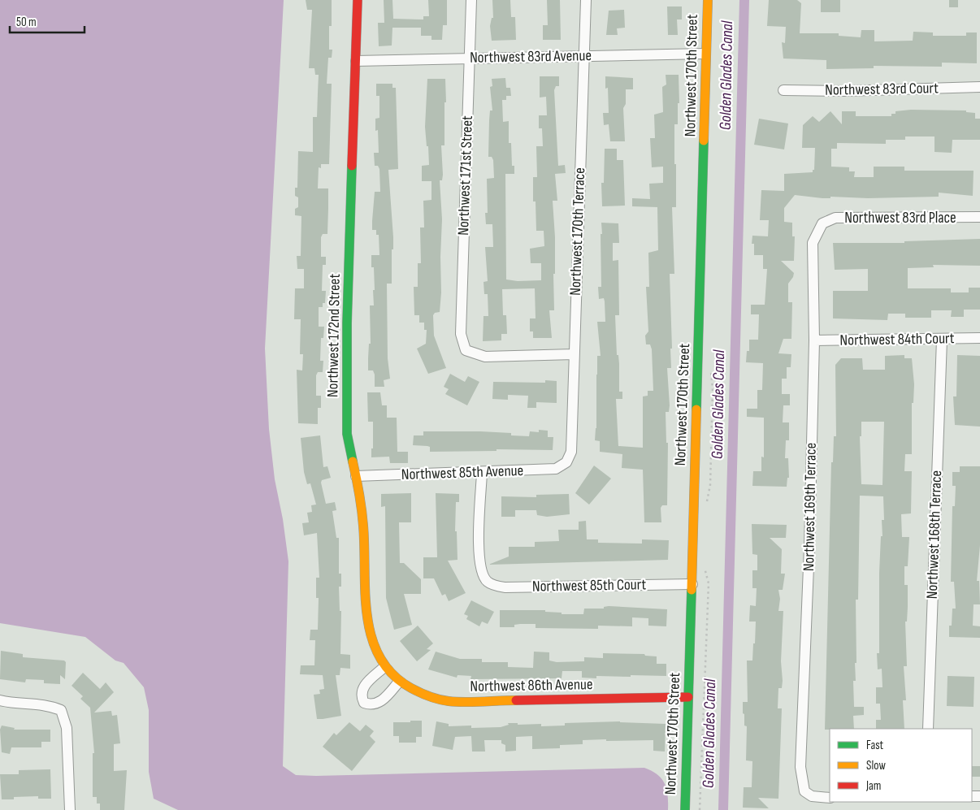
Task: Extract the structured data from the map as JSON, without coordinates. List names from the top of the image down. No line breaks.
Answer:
{"streets":{"street":["Northwest 83rd Avenue","Northwest 170th Street","Northwest 83rd Court","Northwest 171st Street","Northwest 83rd Place","Northwest 170th Terrace","Northwest 172nd Street","Northwest 84th Court","Northwest 85th Avenue","Northwest 169th Terrace","Northwest 168th Terrace","Northwest 85th Court","Northwest 86th Avenue"]},"crossings":[["Northwest 83rd Avenue","Northwest 170th Street"],["Northwest 83rd Avenue","Northwest 171st Street"],["Northwest 83rd Avenue","Northwest 170th Terrace"],["Northwest 83rd Avenue","Northwest 172nd Street"],["Northwest 170th Street","Northwest 85th Court"],["Northwest 170th Street","Northwest 86th Avenue"],["Northwest 171st Street","Northwest 170th Terrace"],["Northwest 83rd Place","Northwest 169th Terrace"],["Northwest 170th Terrace","Northwest 85th Avenue"],["Northwest 172nd Street","Northwest 85th Avenue"],["Northwest 172nd Street","Northwest 86th Avenue"],["Northwest 84th Court","Northwest 169th Terrace"],["Northwest 84th Court","Northwest 168th Terrace"],["Northwest 85th Avenue","Northwest 85th Court"]],"water":["Golden Glades Canal"],"legend":["Fast","Slow","Jam"],"scale_bar":"50 m"}
